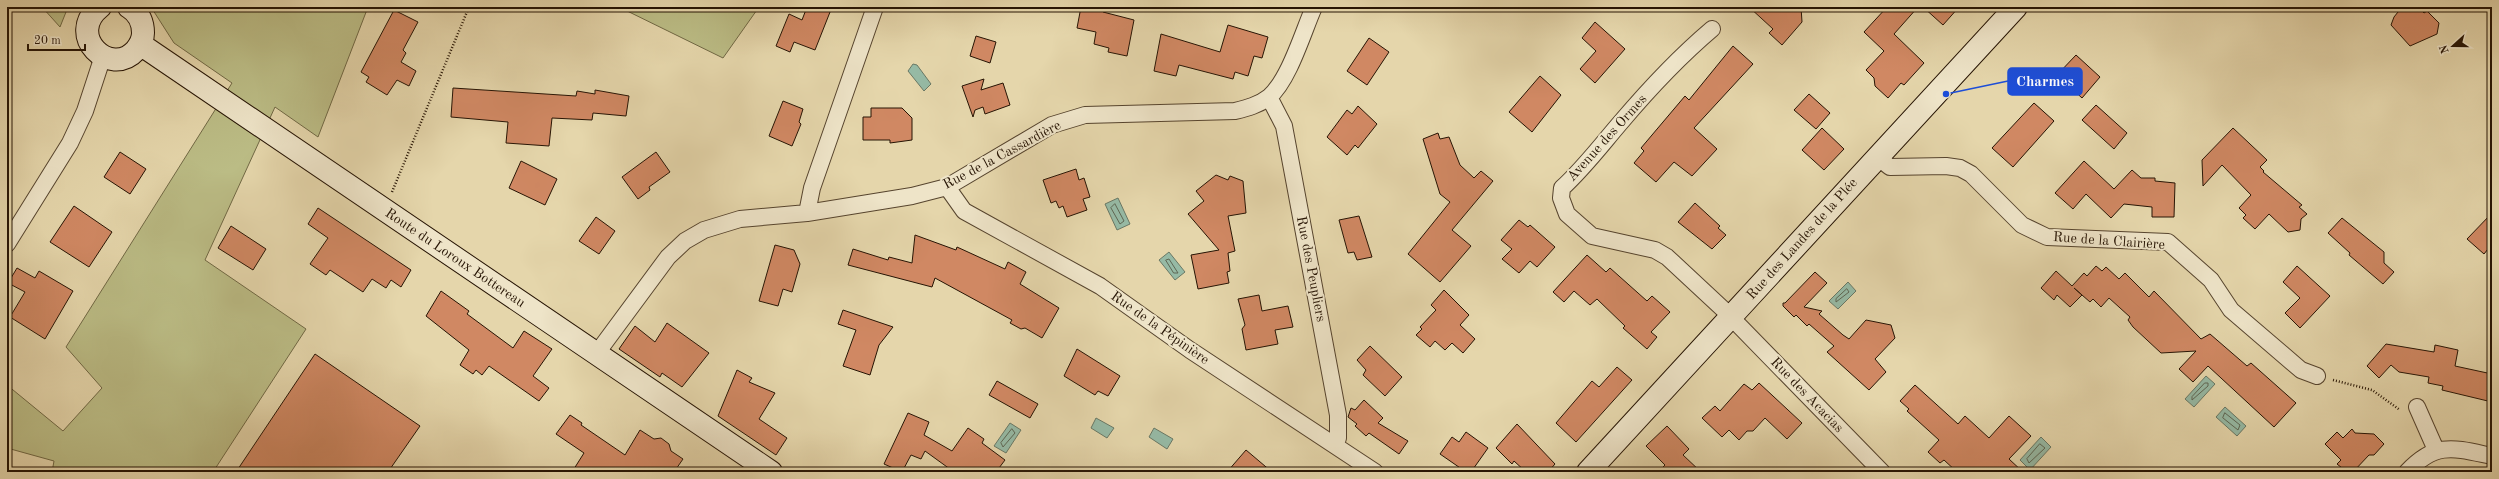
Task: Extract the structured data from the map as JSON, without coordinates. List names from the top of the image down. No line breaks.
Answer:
{"streets":{"main road":["Rue des Landes de la Plée","Route du Loroux Bottereau"],"street":["Avenue des Ormes","Rue de la Cassardière","Rue de la Clairière","Rue des Peupliers","Rue de la Pépinière","Rue des Acacias"]},"crossings":[["Avenue des Ormes","Rue des Landes de la Plée"],["Avenue des Ormes","Rue des Acacias"],["Rue de la Cassardière","Route du Loroux Bottereau"],["Rue de la Cassardière","Rue des Peupliers"],["Rue de la Cassardière","Rue de la Pépinière"],["Rue des Landes de la Plée","Rue de la Clairière"],["Rue des Landes de la Plée","Rue des Acacias"],["Rue des Peupliers","Rue de la Pépinière"]],"places":["Charmes"],"scale_bar":"20 m","north":"left"}
